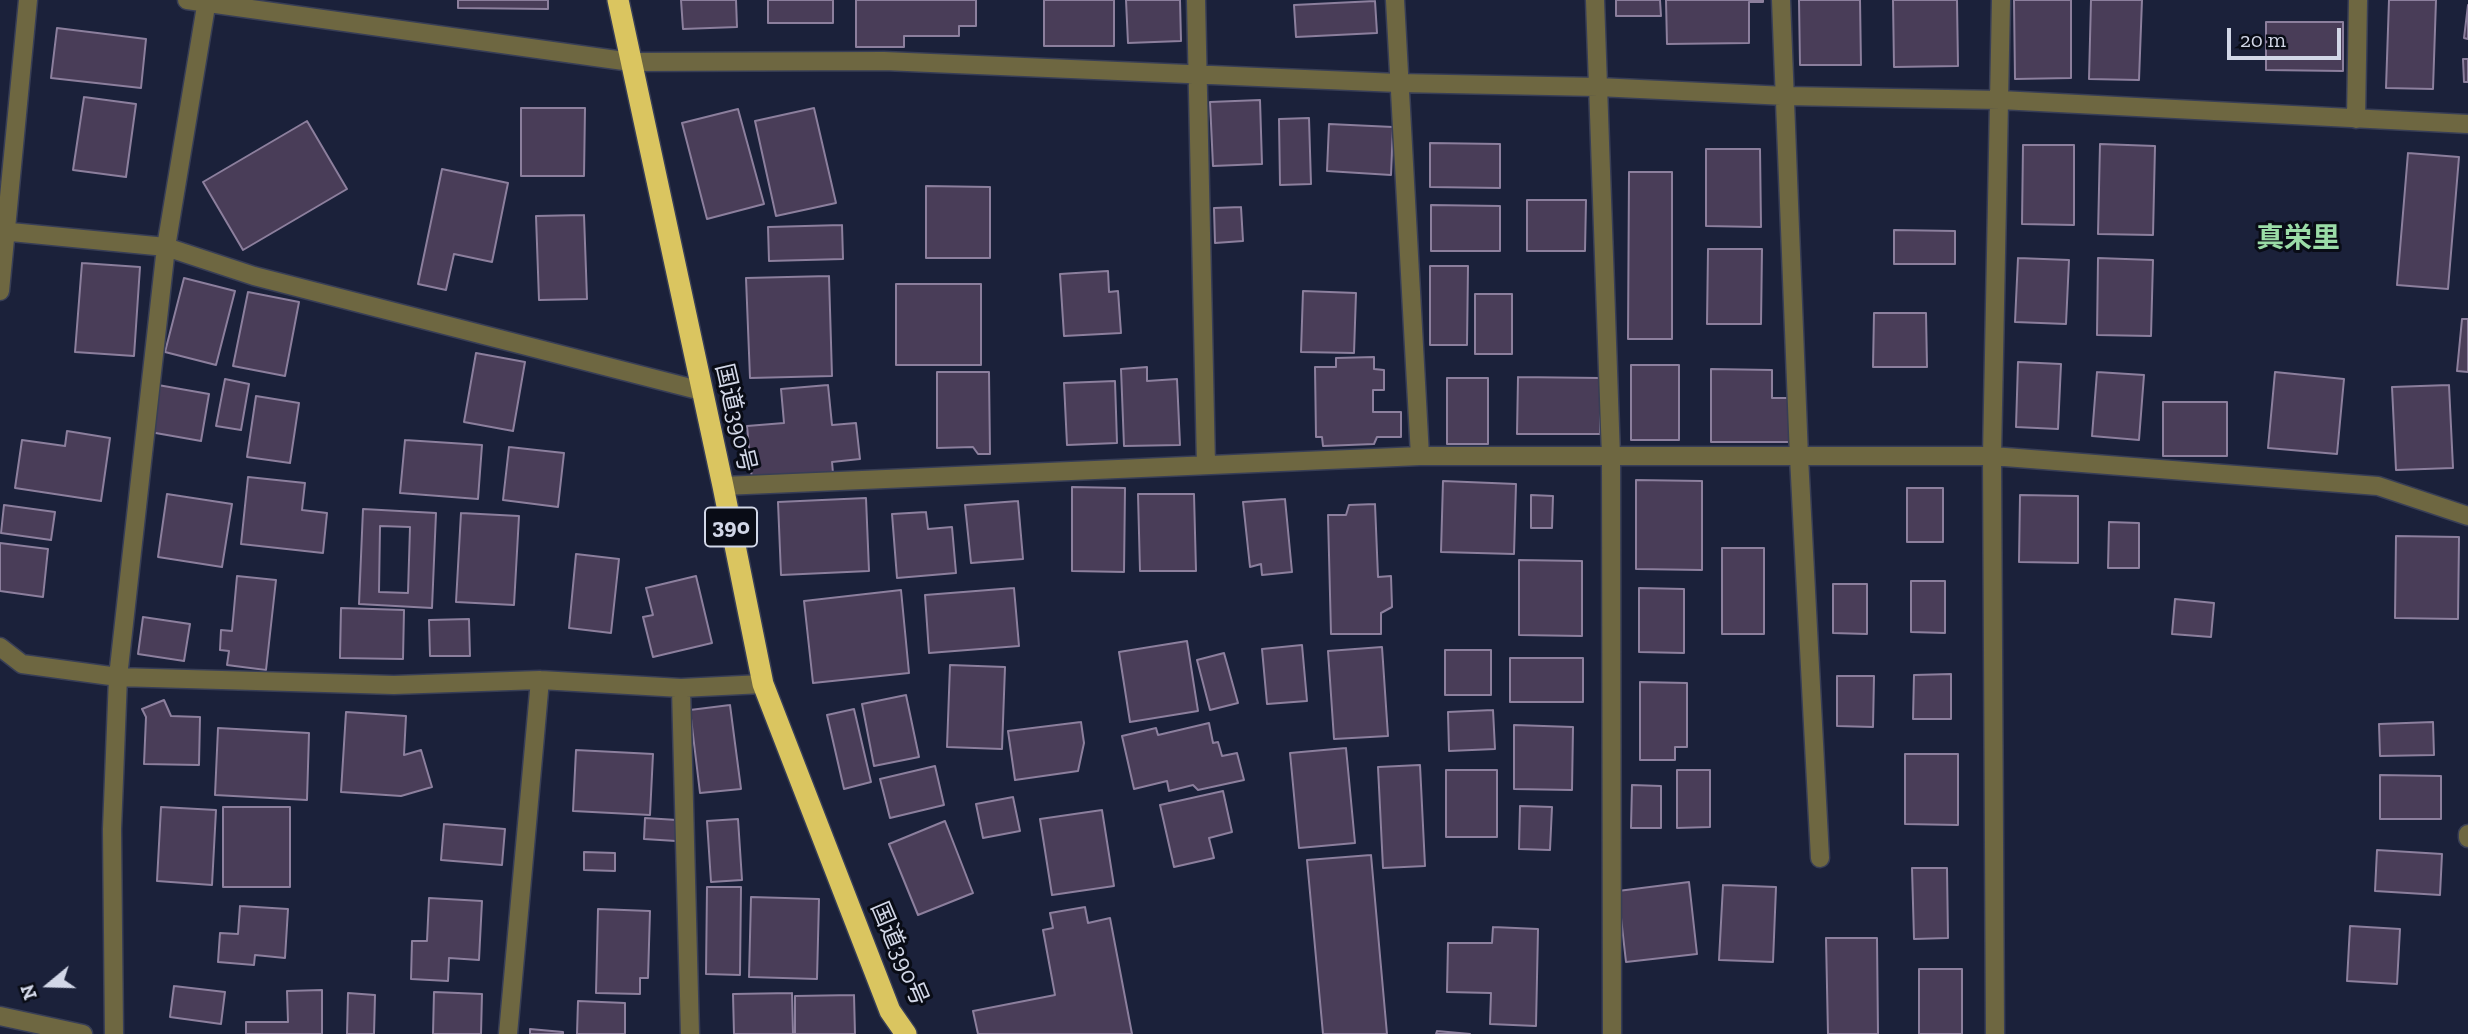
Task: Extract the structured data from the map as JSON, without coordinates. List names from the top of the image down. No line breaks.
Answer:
{"streets":{"highway":["国道390号","390"]},"districts":["真栄里"],"scale_bar":"20 m","north":"left"}
